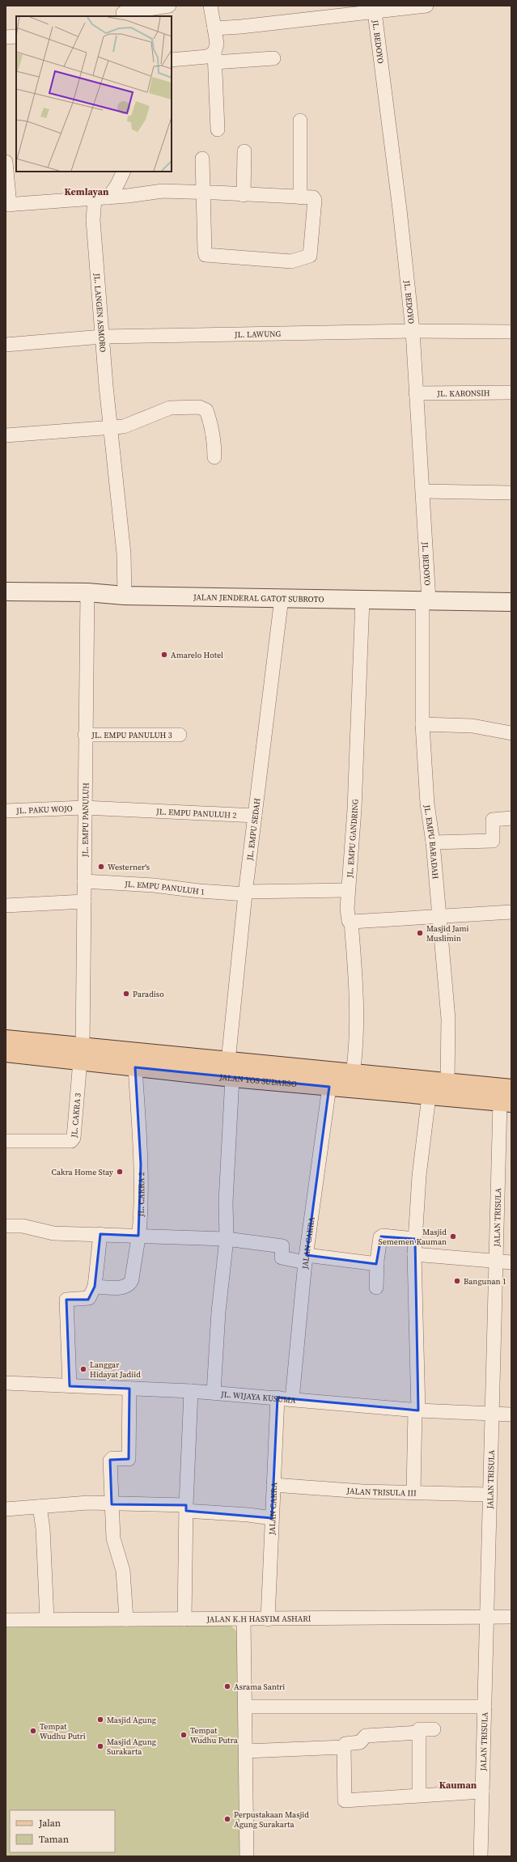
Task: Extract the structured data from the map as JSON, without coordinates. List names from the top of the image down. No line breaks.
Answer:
{"streets":{"main road":["JALAN JENDERAL GATOT SUBROTO","JALAN YOS SUDARSO"],"street":["JL. BEDOYO","JL. LANGEN ASMORO","JL. LAWUNG","JL. KARONSIH","JL. EMPU PANULUH 3","JL. PAKU WOJO","JL. EMPU PANULUH 2","JL. EMPU PANULUH","JL. EMPU SEDAH","JL. EMPU GANDRING","JL. EMPU BARADAH","JL. EMPU PANULUH 1","JL. CAKRA 3","JL. CAKRA 2","JALAN TRISULA","JALAN CAKRA","JL. WIJAYA KUSUMA","JALAN TRISULA III","JALAN K.H HASYIM ASHARI"]},"crossings":[["JL. BEDOYO","JL. LAWUNG"],["JL. BEDOYO","JL. KARONSIH"],["JL. BEDOYO","JALAN JENDERAL GATOT SUBROTO"],["JL. BEDOYO","JL. EMPU BARADAH"],["JL. LANGEN ASMORO","JL. LAWUNG"],["JL. LANGEN ASMORO","JALAN JENDERAL GATOT SUBROTO"],["JALAN JENDERAL GATOT SUBROTO","JL. EMPU PANULUH"],["JALAN JENDERAL GATOT SUBROTO","JL. EMPU SEDAH"],["JALAN JENDERAL GATOT SUBROTO","JL. EMPU GANDRING"],["JALAN JENDERAL GATOT SUBROTO","JL. EMPU BARADAH"],["JL. EMPU PANULUH 3","JL. EMPU PANULUH"],["JL. PAKU WOJO","JL. EMPU PANULUH 2"],["JL. PAKU WOJO","JL. EMPU PANULUH"],["JL. EMPU PANULUH 2","JL. EMPU SEDAH"],["JL. EMPU PANULUH","JL. EMPU PANULUH 1"],["JL. EMPU PANULUH","JALAN YOS SUDARSO"],["JL. EMPU PANULUH","JL. CAKRA 3"],["JL. EMPU SEDAH","JL. EMPU PANULUH 1"],["JL. EMPU SEDAH","JALAN YOS SUDARSO"],["JL. EMPU SEDAH","JL. WIJAYA KUSUMA"],["JL. EMPU GANDRING","JL. EMPU PANULUH 1"],["JL. EMPU GANDRING","JALAN YOS SUDARSO"],["JL. EMPU BARADAH","JALAN YOS SUDARSO"],["JALAN YOS SUDARSO","JL. CAKRA 3"],["JALAN YOS SUDARSO","JL. CAKRA 2"],["JALAN YOS SUDARSO","JALAN TRISULA"],["JALAN YOS SUDARSO","JALAN CAKRA"],["JALAN TRISULA","JL. WIJAYA KUSUMA"],["JALAN TRISULA","JALAN TRISULA III"],["JALAN TRISULA","JALAN K.H HASYIM ASHARI"],["JALAN CAKRA","JL. WIJAYA KUSUMA"],["JALAN CAKRA","JALAN TRISULA III"],["JALAN CAKRA","JALAN K.H HASYIM ASHARI"]],"districts":["Kemlayan","Kauman"],"places":["Amarelo Hotel","Westerner's","Masjid Jami Muslimin","Paradiso","Cakra Home Stay","Masjid Sememen Kauman","Bangunan 1","Langgar Hidayat Jadiid","Asrama Santri","Masjid Agung","Tempat Wudhu Putri","Tempat Wudhu Putra","Masjid Agung Surakarta","Perpustakaan Masjid Agung Surakarta"],"legend":["Jalan","Taman"]}
